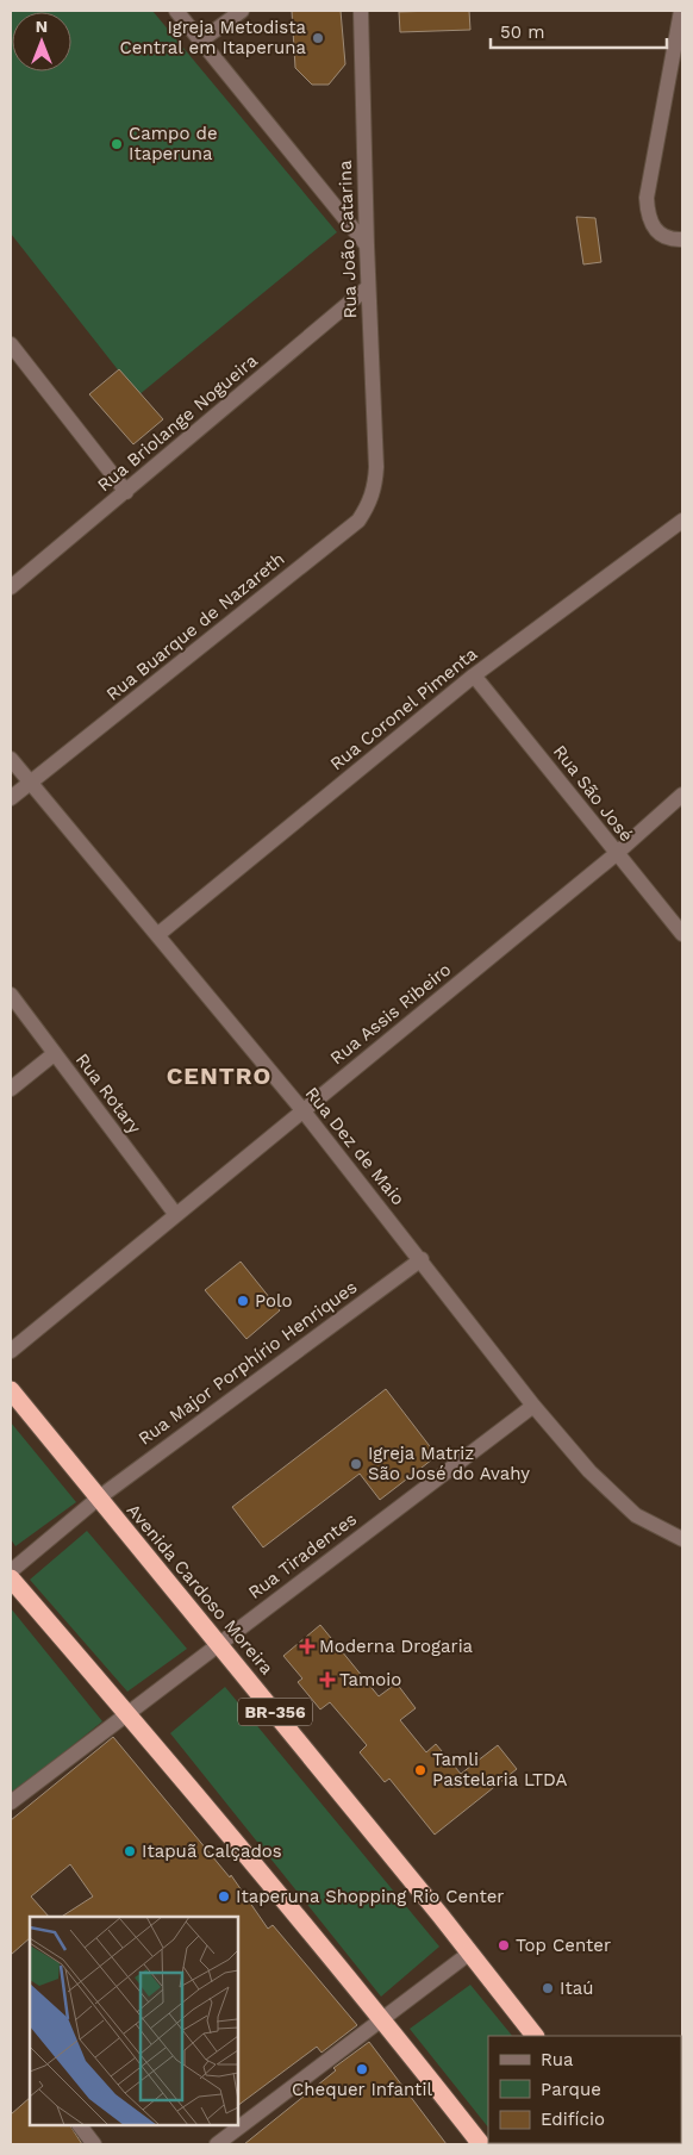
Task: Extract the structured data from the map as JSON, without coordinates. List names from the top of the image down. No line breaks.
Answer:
{"streets":{"highway":["Avenida Cardoso Moreira","BR-356"],"street":["Rua João Catarina","Rua Briolange Nogueira","Rua Buarque de Nazareth","Rua Coronel Pimenta","Rua São José","Rua Assis Ribeiro","Rua Rotary","Rua Dez de Maio","Rua Major Porphírio Henriques","Rua Tiradentes"]},"crossings":[["Rua João Catarina","Rua Briolange Nogueira"],["Rua João Catarina","Rua Buarque de Nazareth"],["Rua Buarque de Nazareth","Rua Dez de Maio"],["Rua Coronel Pimenta","Rua São José"],["Rua Coronel Pimenta","Rua Dez de Maio"],["Rua São José","Rua Assis Ribeiro"],["Rua Assis Ribeiro","Rua Rotary"],["Rua Assis Ribeiro","Rua Dez de Maio"],["Rua Dez de Maio","Rua Major Porphírio Henriques"],["Rua Dez de Maio","Rua Tiradentes"],["Rua Major Porphírio Henriques","Avenida Cardoso Moreira"],["Rua Tiradentes","Avenida Cardoso Moreira"]],"districts":["CENTRO"],"places":{"other":["Igreja Metodista Central em Itaperuna","Campo de Itaperuna","Polo","Igreja Matriz São José do Avahy","Tamli Pastelaria LTDA","Itapuã Calçados","Itaperuna Shopping Rio Center","Top Center","Itaú","Chequer Infantil"],"health":["Moderna Drogaria","Tamoio"]},"legend":["Rua","Parque","Edifício"],"scale_bar":"50 m","north":"top"}
